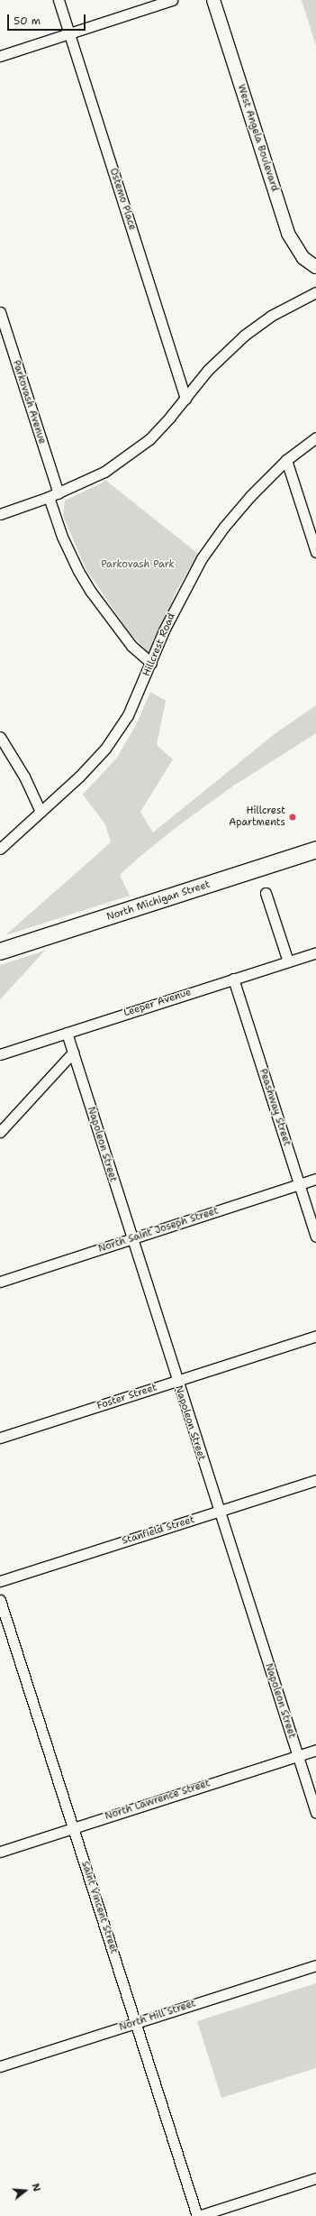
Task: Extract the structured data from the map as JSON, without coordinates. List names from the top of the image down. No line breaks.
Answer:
{"streets":{"main road":["North Michigan Street"],"street":["West Angela Boulevard","Ostemo Place","Parkovash Avenue","Hillcrest Road","Leeper Avenue","Peashway Street","Napoleon Street","North Saint Joseph Street","Foster Street","Stanfield Street","North Lawrence Street","Saint Vincent Street","North Hill Street"]},"crossings":[["Leeper Avenue","Peashway Street"],["Leeper Avenue","Napoleon Street"],["Peashway Street","North Saint Joseph Street"],["Napoleon Street","North Saint Joseph Street"],["Napoleon Street","Foster Street"],["Napoleon Street","Stanfield Street"],["Napoleon Street","North Lawrence Street"],["North Lawrence Street","Saint Vincent Street"],["Saint Vincent Street","North Hill Street"]],"parks":["Parkovash Park"],"places":["Hillcrest Apartments"],"scale_bar":"50 m","north":"right"}
